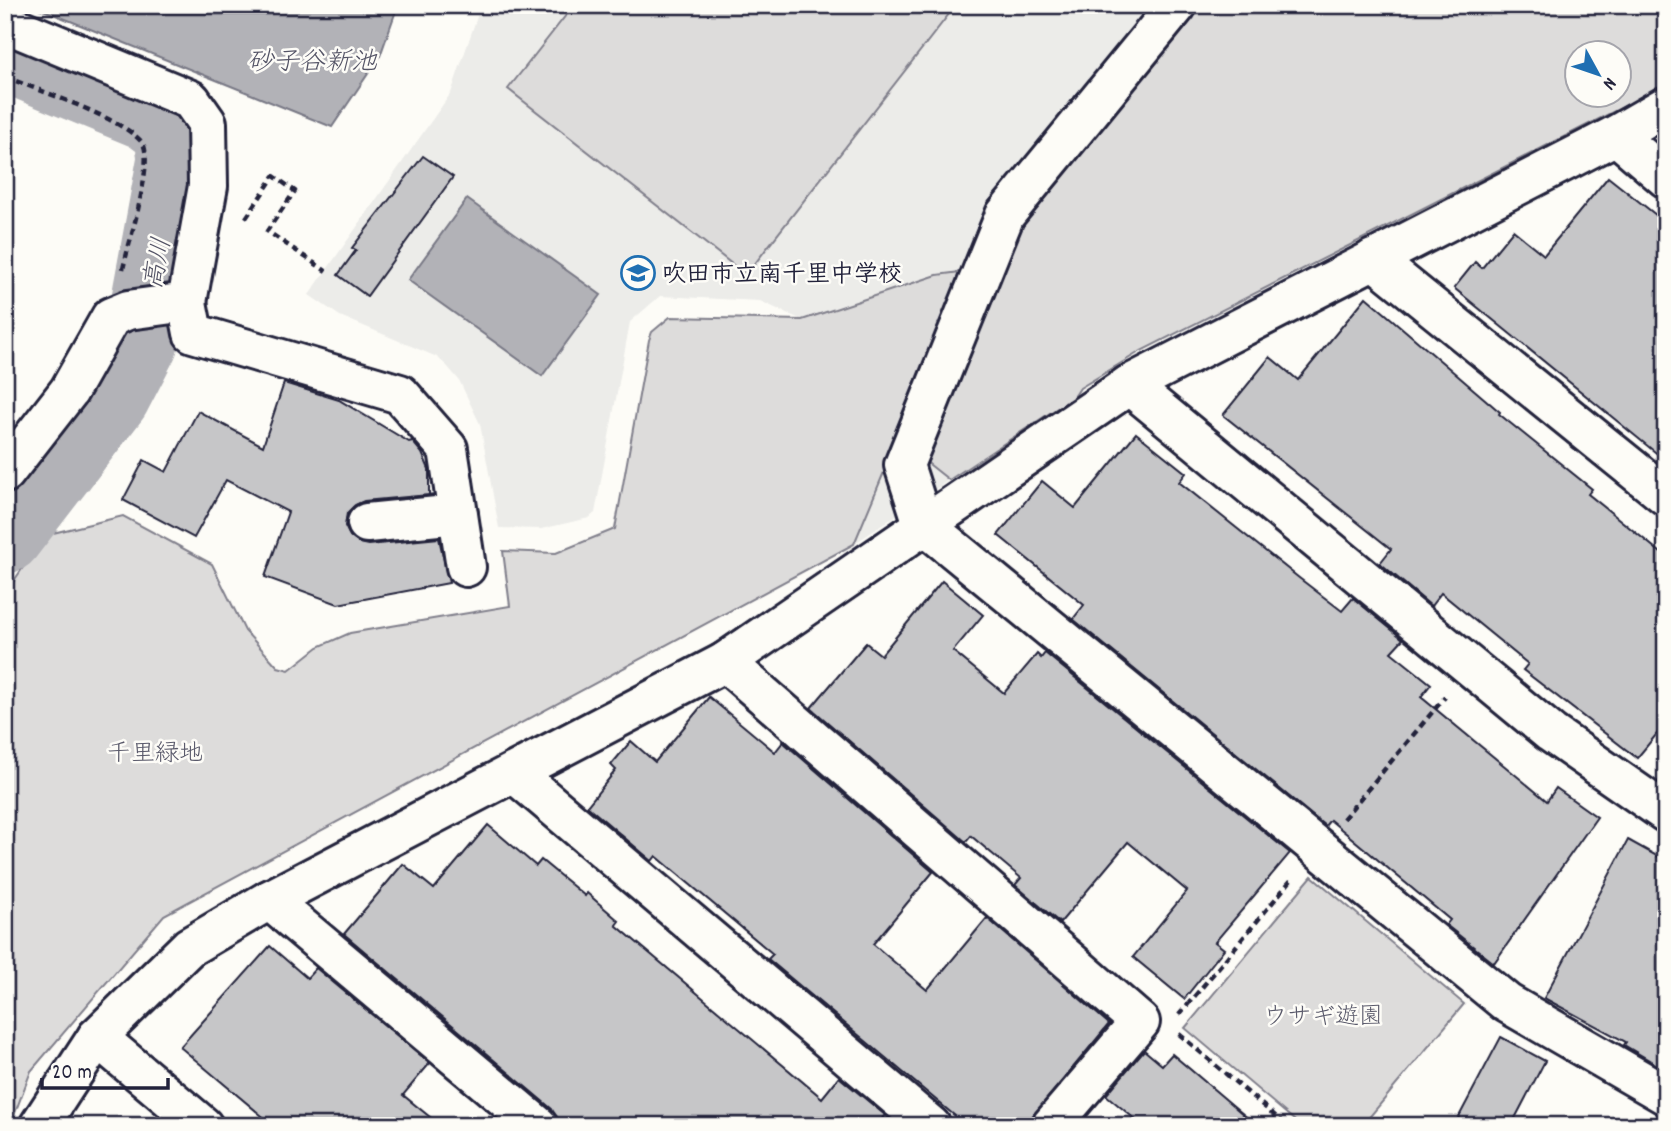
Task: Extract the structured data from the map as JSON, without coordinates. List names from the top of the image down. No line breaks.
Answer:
{"water":["砂子谷新池","高川"],"parks":["千里緑地","ウサギ遊園"],"places":{"school or university":["吹田市立南千里中学校"]},"scale_bar":"20 m","north":"bottom right"}
